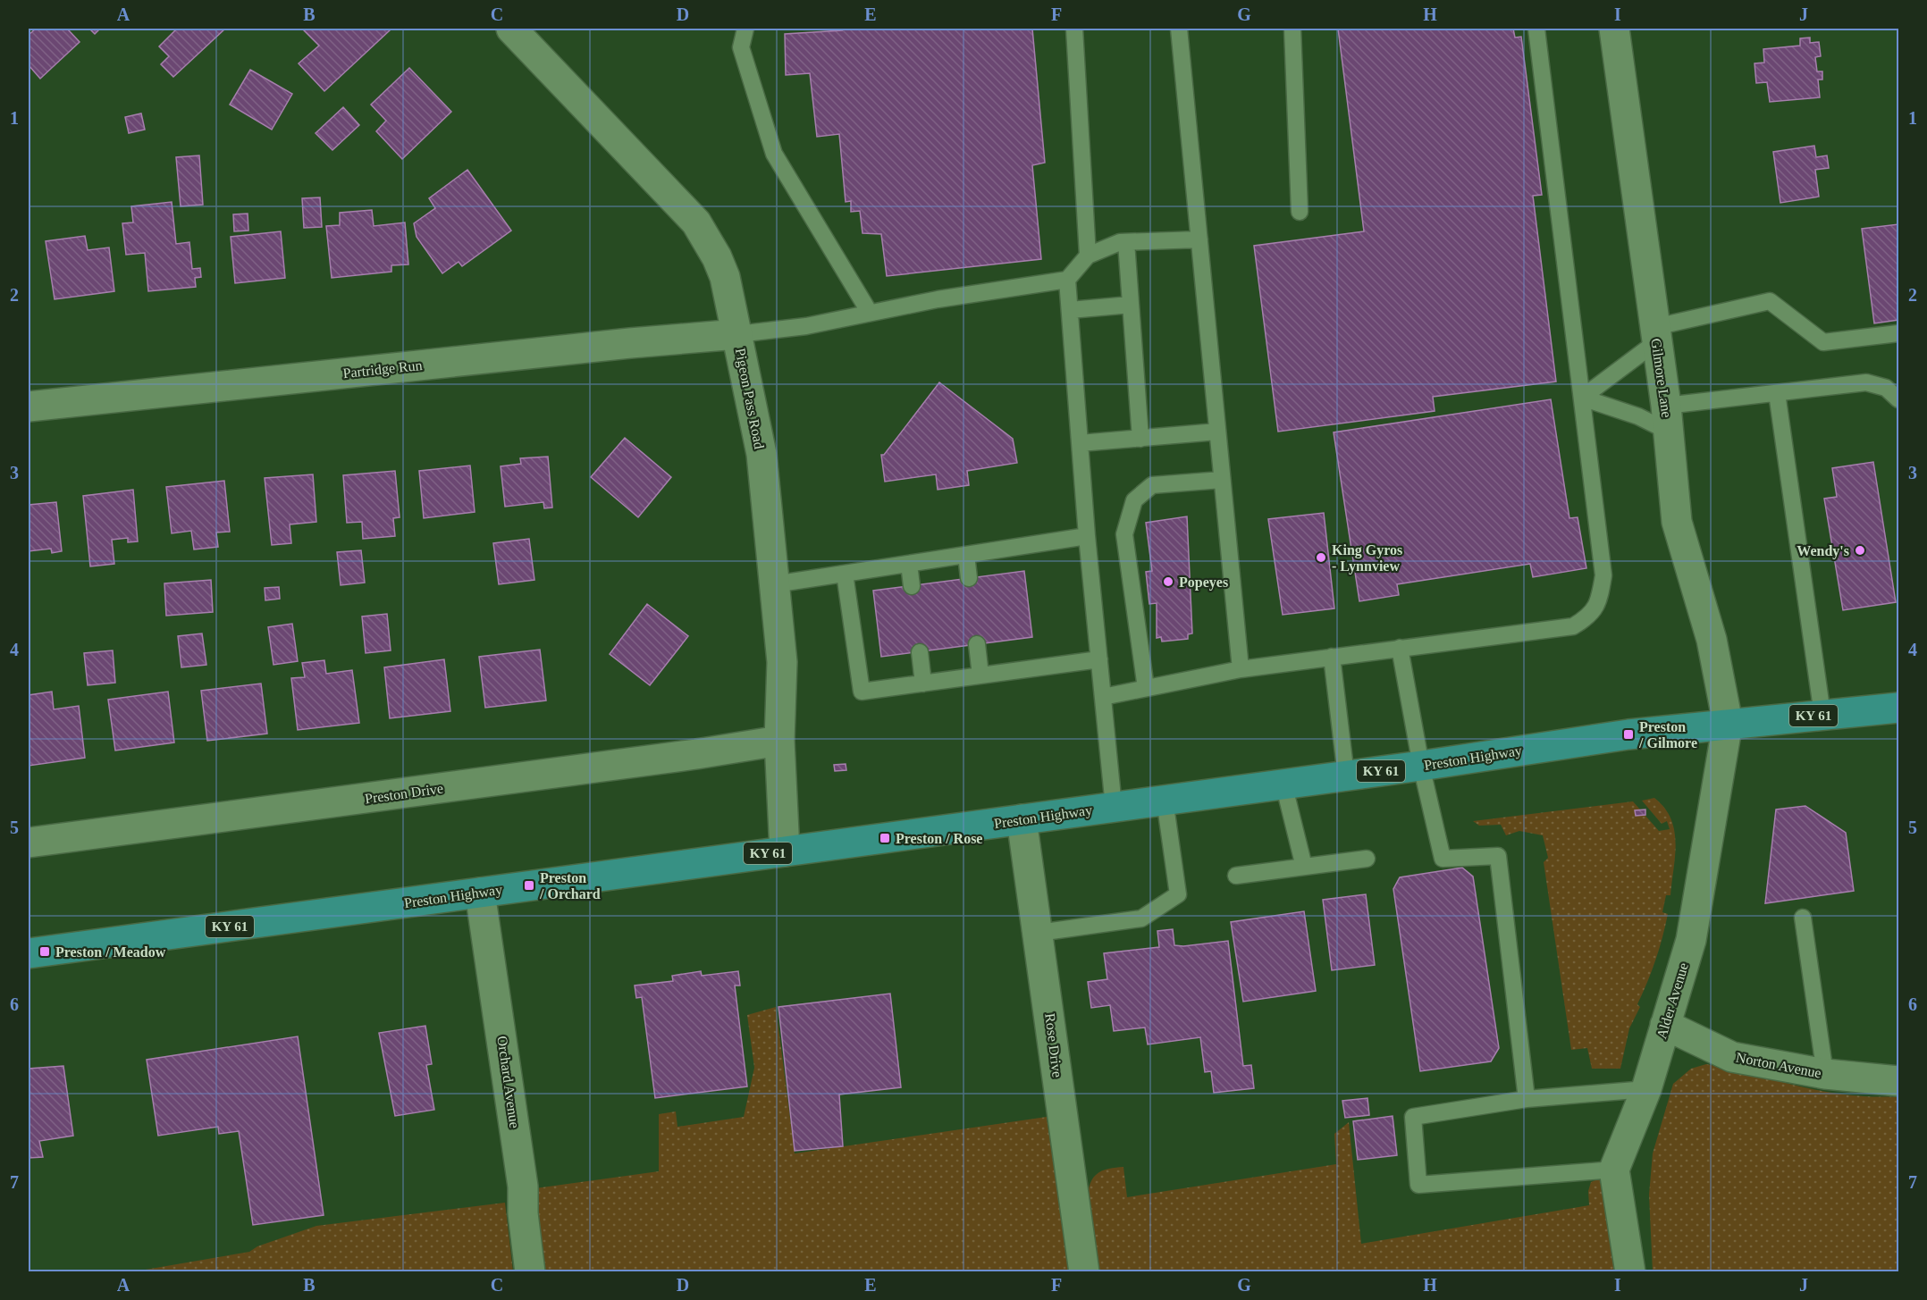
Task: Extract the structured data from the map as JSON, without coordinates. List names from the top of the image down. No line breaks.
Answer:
{"streets":{"main road":["KY 61","Preston Highway"],"street":["Partridge Run","Gilmore Lane","Pigeon Pass Road","Preston Drive","Alder Avenue","Rose Drive","Norton Avenue","Orchard Avenue"]},"crossings":[["Partridge Run","Pigeon Pass Road"],["Gilmore Lane","Preston Highway"],["Gilmore Lane","Alder Avenue"],["Pigeon Pass Road","Preston Highway"],["Pigeon Pass Road","Preston Drive"],["Preston Highway","Alder Avenue"],["Preston Highway","Rose Drive"],["Preston Highway","Orchard Avenue"],["Alder Avenue","Norton Avenue"]],"places":{"other":["Wendy's","King Gyros - Lynnview","Popeyes"],"transit":["Preston / Gilmore","Preston / Rose","Preston / Orchard","Preston / Meadow"]},"grid":{"columns":["A","B","C","D","E","F","G","H","I","J"],"rows":["1","2","3","4","5","6","7"]}}
